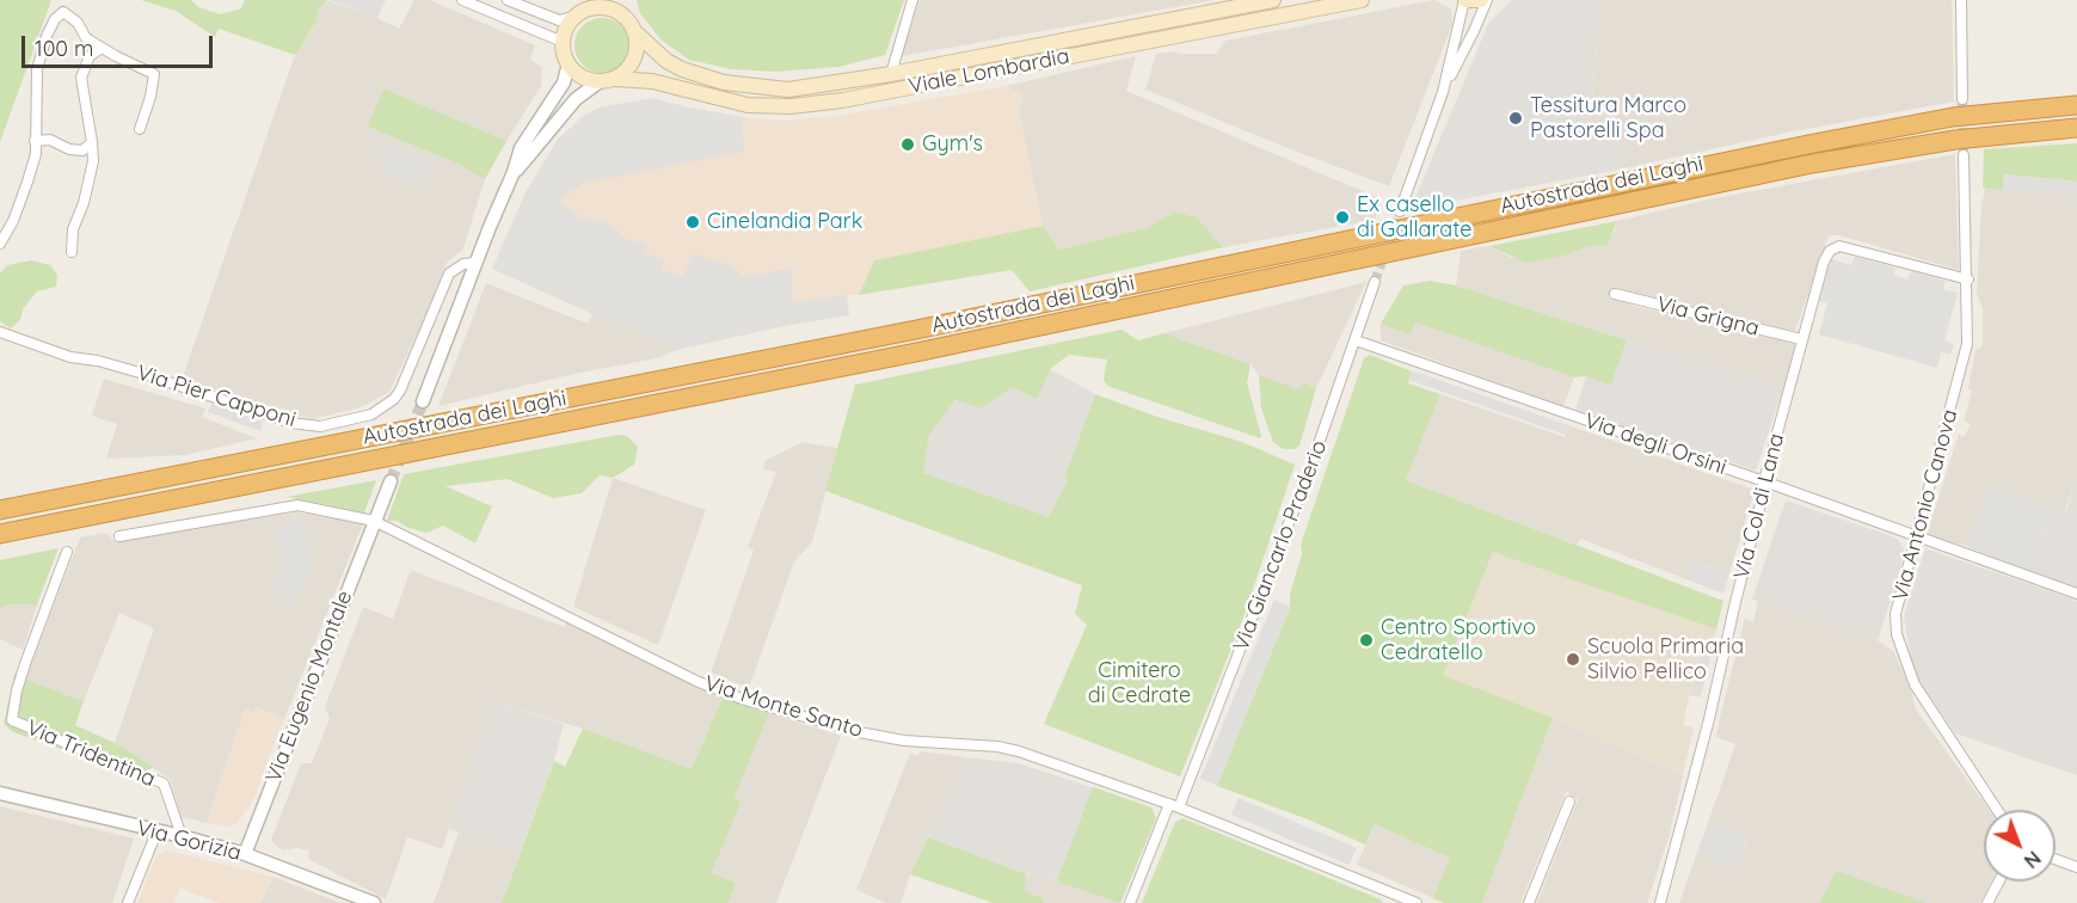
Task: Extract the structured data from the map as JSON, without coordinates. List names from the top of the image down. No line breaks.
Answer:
{"streets":{"highway":["Autostrada dei Laghi"],"main road":["Viale Lombardia"],"street":["Via Grigna","Via Pier Capponi","Via degli Orsini","Via Antonio Canova","Via Col di Lana","Via Giancarlo Praderio","Via Eugenio Montale","Via Monte Santo","Via Tridentina","Via Gorizia"]},"crossings":[["Via Grigna","Via Col di Lana"],["Via degli Orsini","Via Antonio Canova"],["Via degli Orsini","Via Col di Lana"],["Via degli Orsini","Via Giancarlo Praderio"],["Via Antonio Canova","Via Col di Lana"],["Via Giancarlo Praderio","Via Monte Santo"],["Via Eugenio Montale","Via Monte Santo"],["Via Eugenio Montale","Via Gorizia"],["Via Tridentina","Via Gorizia"]],"parks":["Cimitero di Cedrate"],"places":["Tessitura Marco Pastorelli Spa","Gym's","Ex casello di Gallarate","Cinelandia Park","Centro Sportivo Cedratello","Scuola Primaria Silvio Pellico"],"scale_bar":"100 m","north":"bottom right"}
